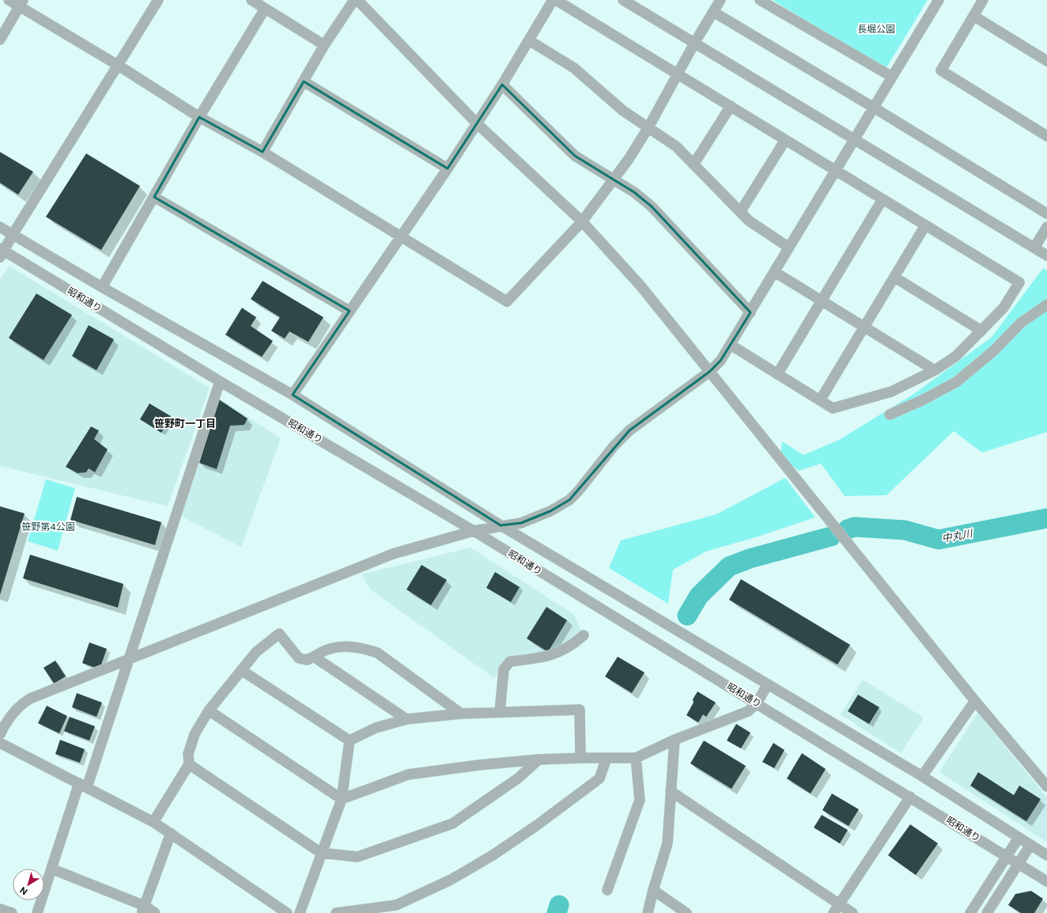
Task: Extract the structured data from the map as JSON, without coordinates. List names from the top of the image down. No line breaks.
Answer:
{"streets":{"street":["昭和通り"]},"districts":["笹野町一丁目"],"water":["中丸川"],"parks":["長堀公園","笹野第4公園"],"north":"bottom left"}
